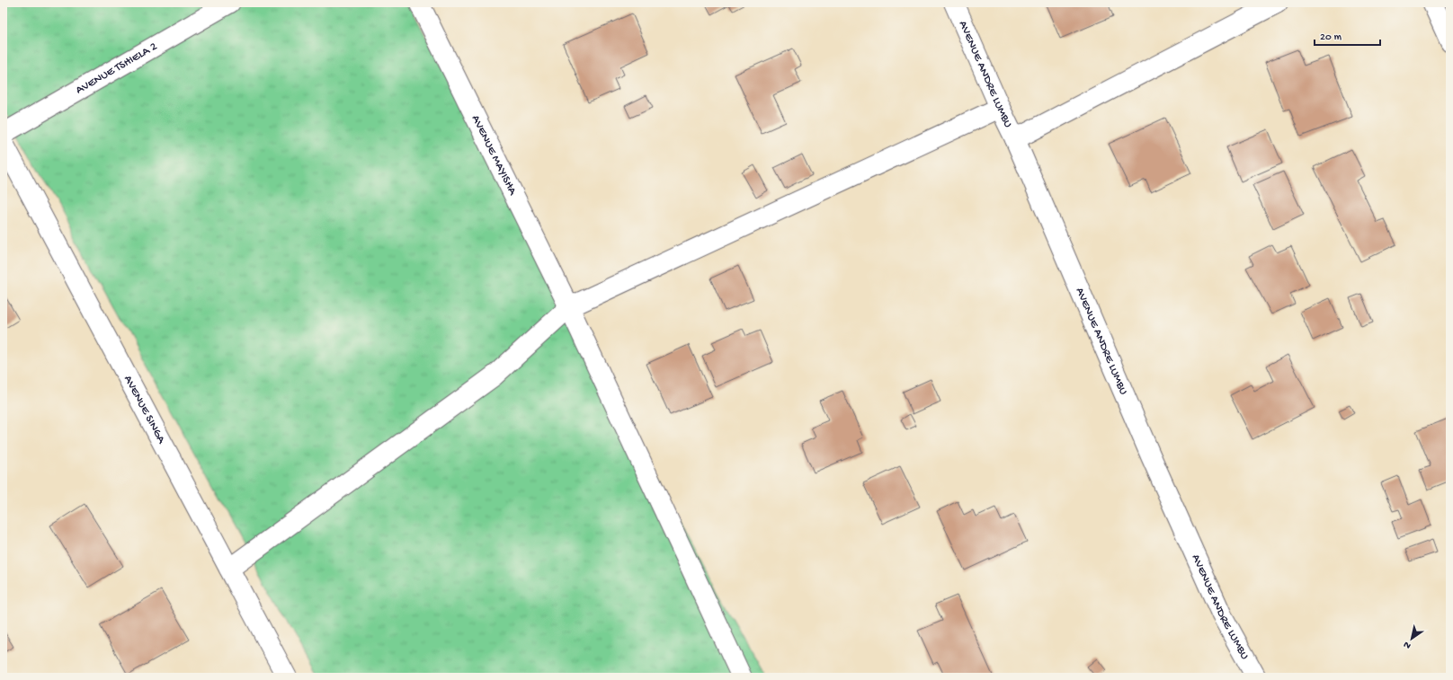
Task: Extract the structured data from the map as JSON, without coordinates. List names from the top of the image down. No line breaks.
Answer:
{"streets":{"street":["AVENUE TSHIELA 2","AVENUE ANDRE LUMBU","AVENUE MAYISHA","AVENUE SINGA"]},"scale_bar":"20 m","north":"bottom left"}
